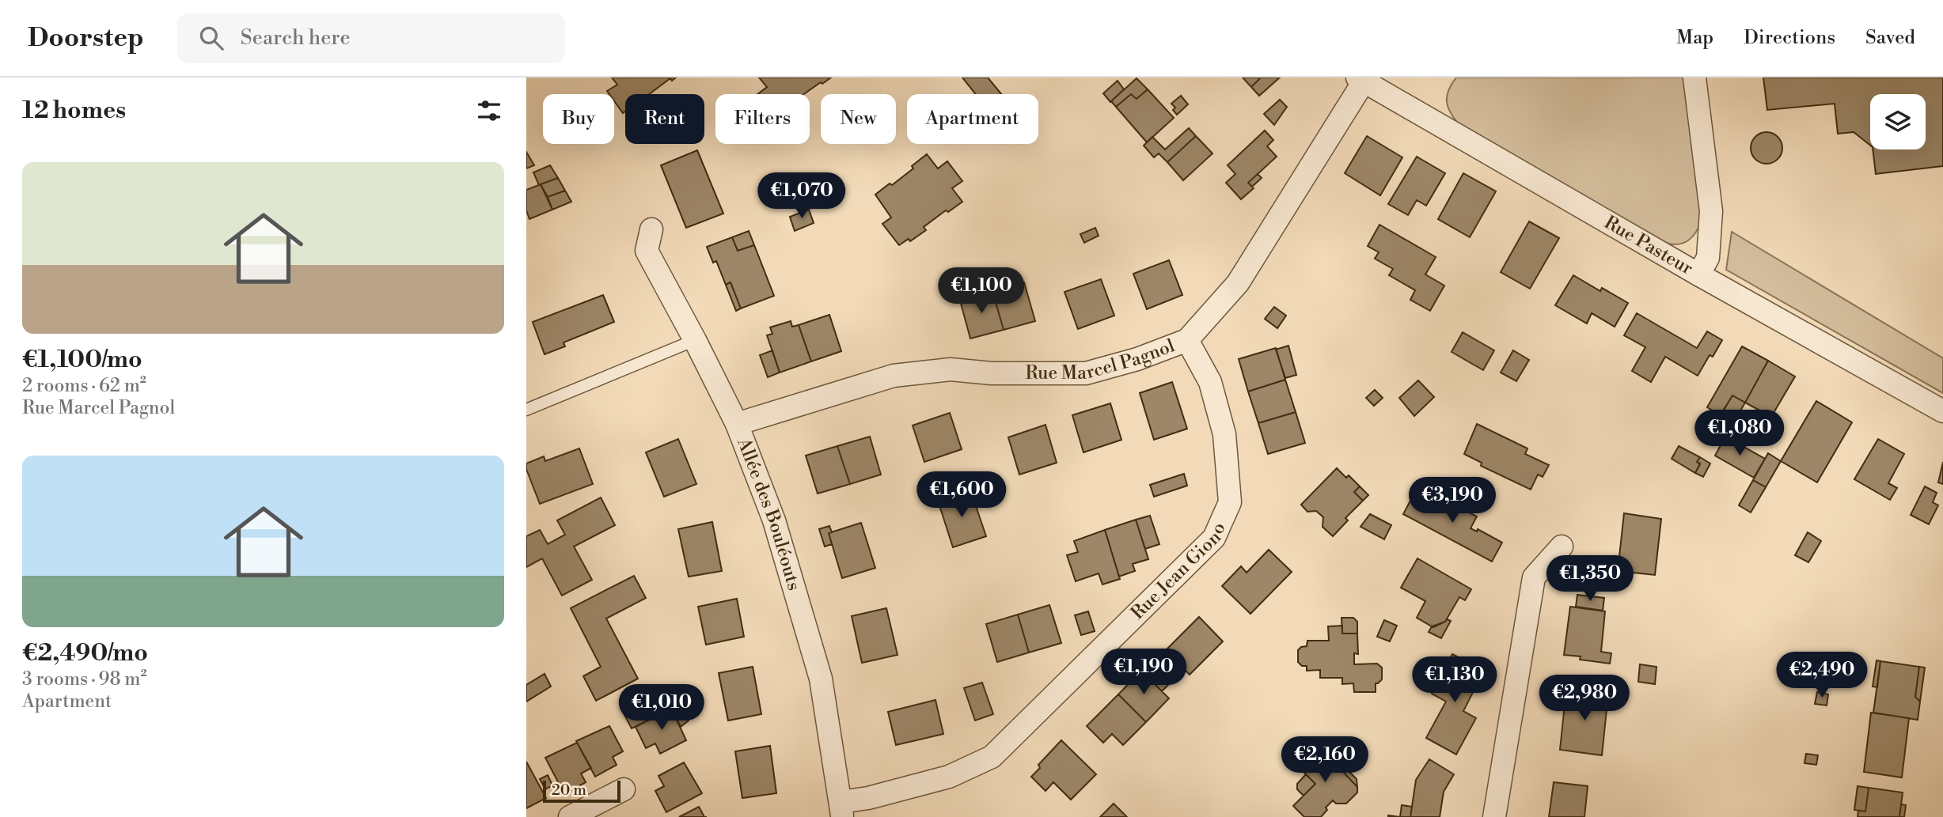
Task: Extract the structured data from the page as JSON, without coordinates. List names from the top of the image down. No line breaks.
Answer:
{"streets":{"street":["Rue Pasteur","Rue Marcel Pagnol","Allée des Bouléouts","Rue Jean Giono"]},"crossings":[["Rue Pasteur","Rue Marcel Pagnol"],["Rue Marcel Pagnol","Allée des Bouléouts"],["Rue Marcel Pagnol","Rue Jean Giono"],["Allée des Bouléouts","Rue Jean Giono"]],"scale_bar":"20 m","page":{"header":"Doorstep","search":"Search here","nav":["Map","Directions","Saved"],"heading":"12 homes","chip":["Buy","Rent","Filters","New","Apartment"],"list":[{"name":"€1,100/mo","note":"2 rooms · 62 m² · Rue Marcel Pagnol"},{"name":"€2,490/mo","note":"3 rooms · 98 m² · Apartment"}],"price":["€1,070","€1,100","€1,080","€1,600","€3,190","€1,350","€1,190","€2,490","€1,130","€2,980","€1,010","€2,160"],"scale":"20 m"}}
